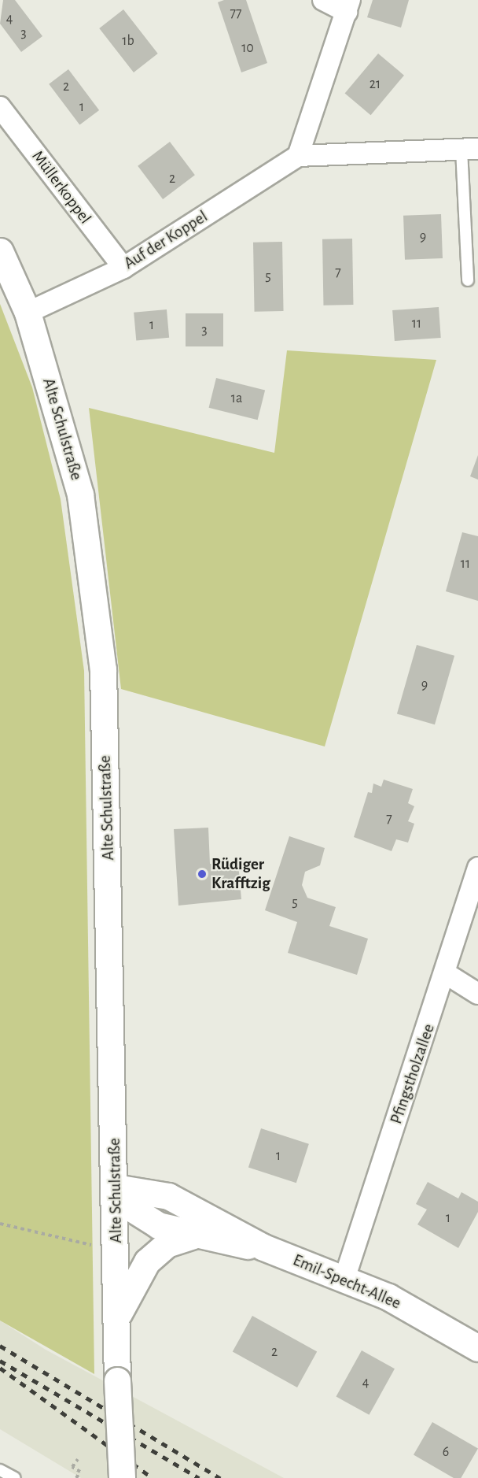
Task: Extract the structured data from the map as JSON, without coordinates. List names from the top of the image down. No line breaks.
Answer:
{"streets":{"main road":["Alte Schulstraße","Emil-Specht-Allee"],"street":["Müllerkoppel","Auf der Koppel","Pfingstholzallee"]},"crossings":[["Müllerkoppel","Auf der Koppel"],["Auf der Koppel","Alte Schulstraße"],["Alte Schulstraße","Emil-Specht-Allee"],["Pfingstholzallee","Emil-Specht-Allee"]],"places":["Rüdiger Krafftzig"],"house_numbers":["77","4","3","1b","10","21","2","1","2","9","7","5","11","1","3","1a","11","9","7","5","1","1","2","4","6"]}
